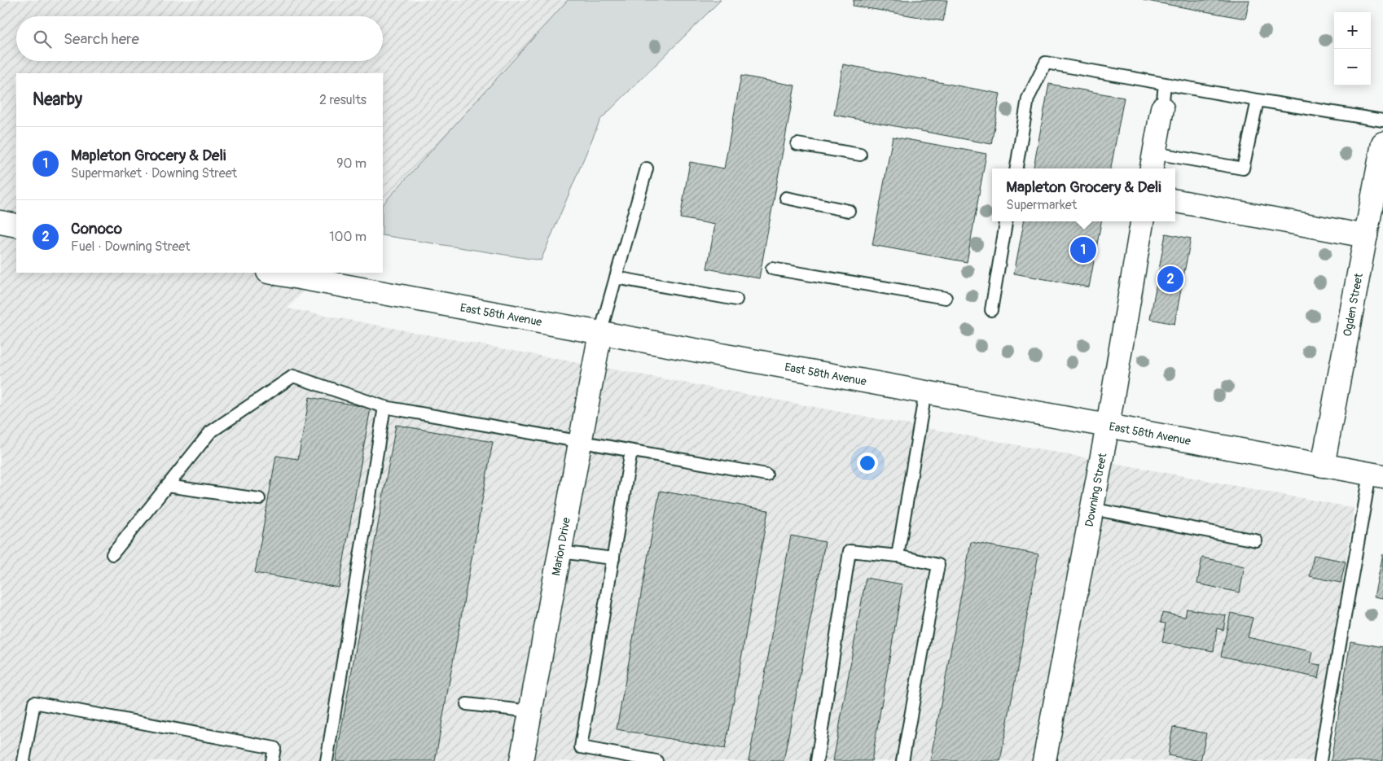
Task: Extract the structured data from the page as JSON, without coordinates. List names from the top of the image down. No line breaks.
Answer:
{"streets":{"street":["Ogden Street","East 58th Avenue","Downing Street","Marion Drive"]},"crossings":[["Ogden Street","East 58th Avenue"],["East 58th Avenue","Downing Street"],["East 58th Avenue","Marion Drive"]],"page":{"map_buttons":["+","−"],"search":"Search here","heading":["Nearby","2 results"],"list":[{"mark":"1","name":"Mapleton Grocery & Deli","note":"Supermarket · Downing Street","value":"90 m"},{"mark":"2","name":"Conoco","note":"Fuel · Downing Street","value":"100 m"}],"popup":["Mapleton Grocery & Deli","Supermarket"],"pins":["1","2"]}}
